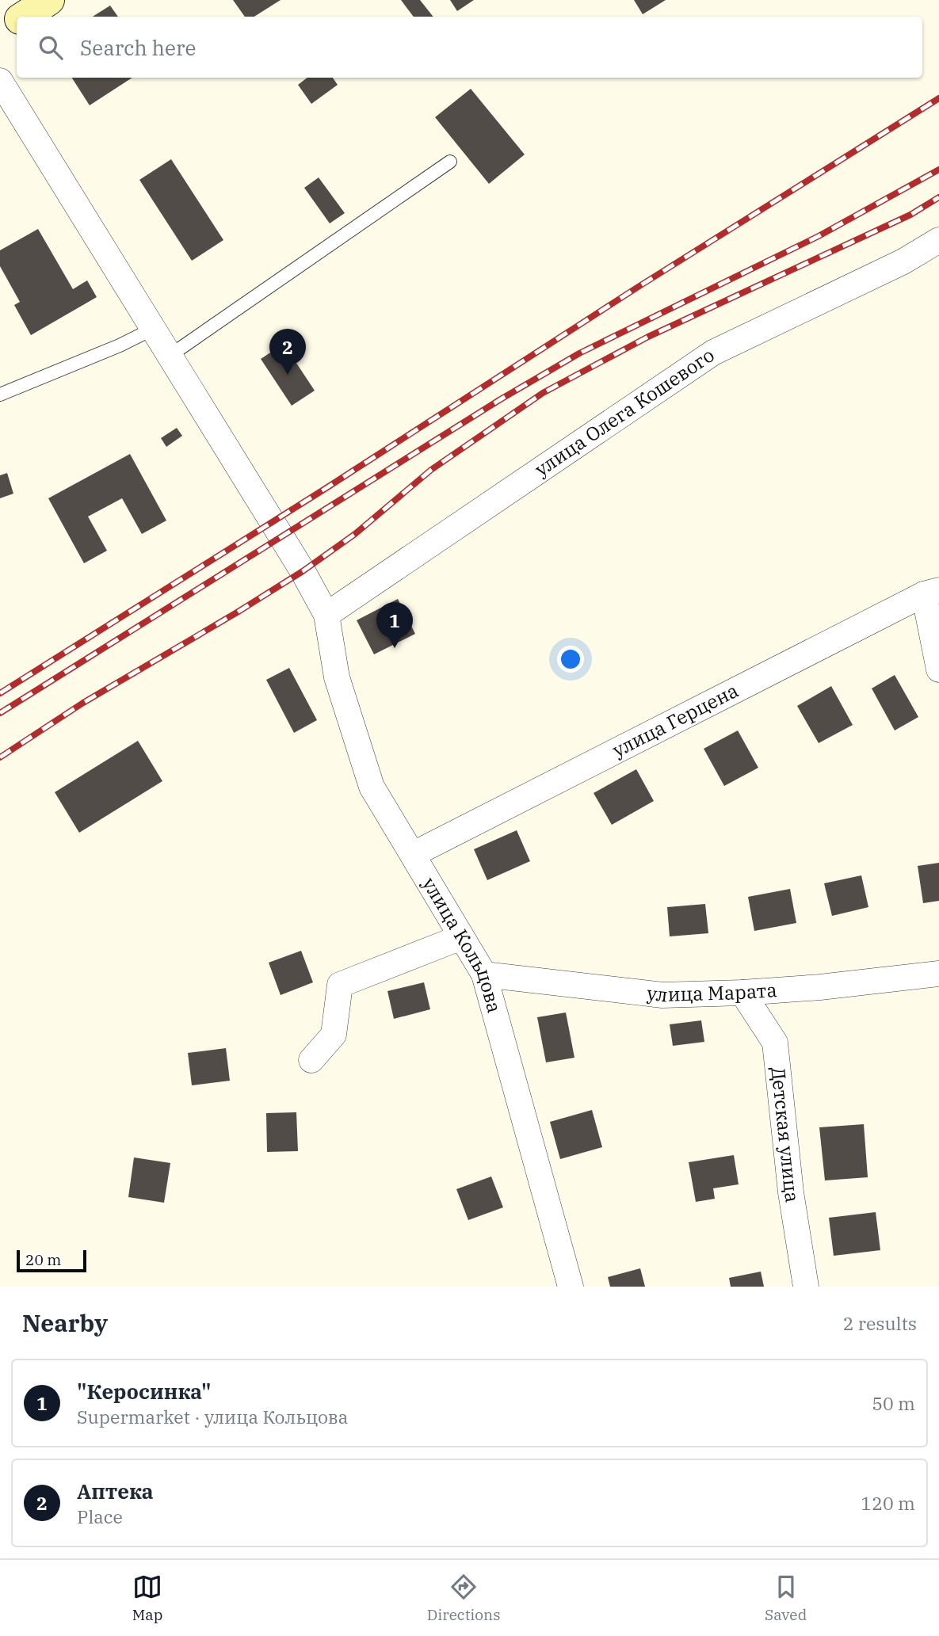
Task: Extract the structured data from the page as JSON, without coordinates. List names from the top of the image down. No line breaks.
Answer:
{"streets":{"street":["улица Олега Кошевого","улица Герцена","улица Кольцова","улица Марата","Детская улица"]},"crossings":[["улица Олега Кошевого","улица Кольцова"],["улица Герцена","улица Кольцова"],["улица Кольцова","улица Марата"],["улица Марата","Детская улица"]],"scale_bar":"20 m","page":{"search":"Search here","pins":["2","1"],"scale":"20 m","heading":["Nearby","2 results"],"list":[{"mark":"1","name":"\"Керосинка\"","note":"Supermarket · улица Кольцова","value":"50 m"},{"mark":"2","name":"Аптека","note":"Place","value":"120 m"}],"nav":["Map","Directions","Saved"]}}
